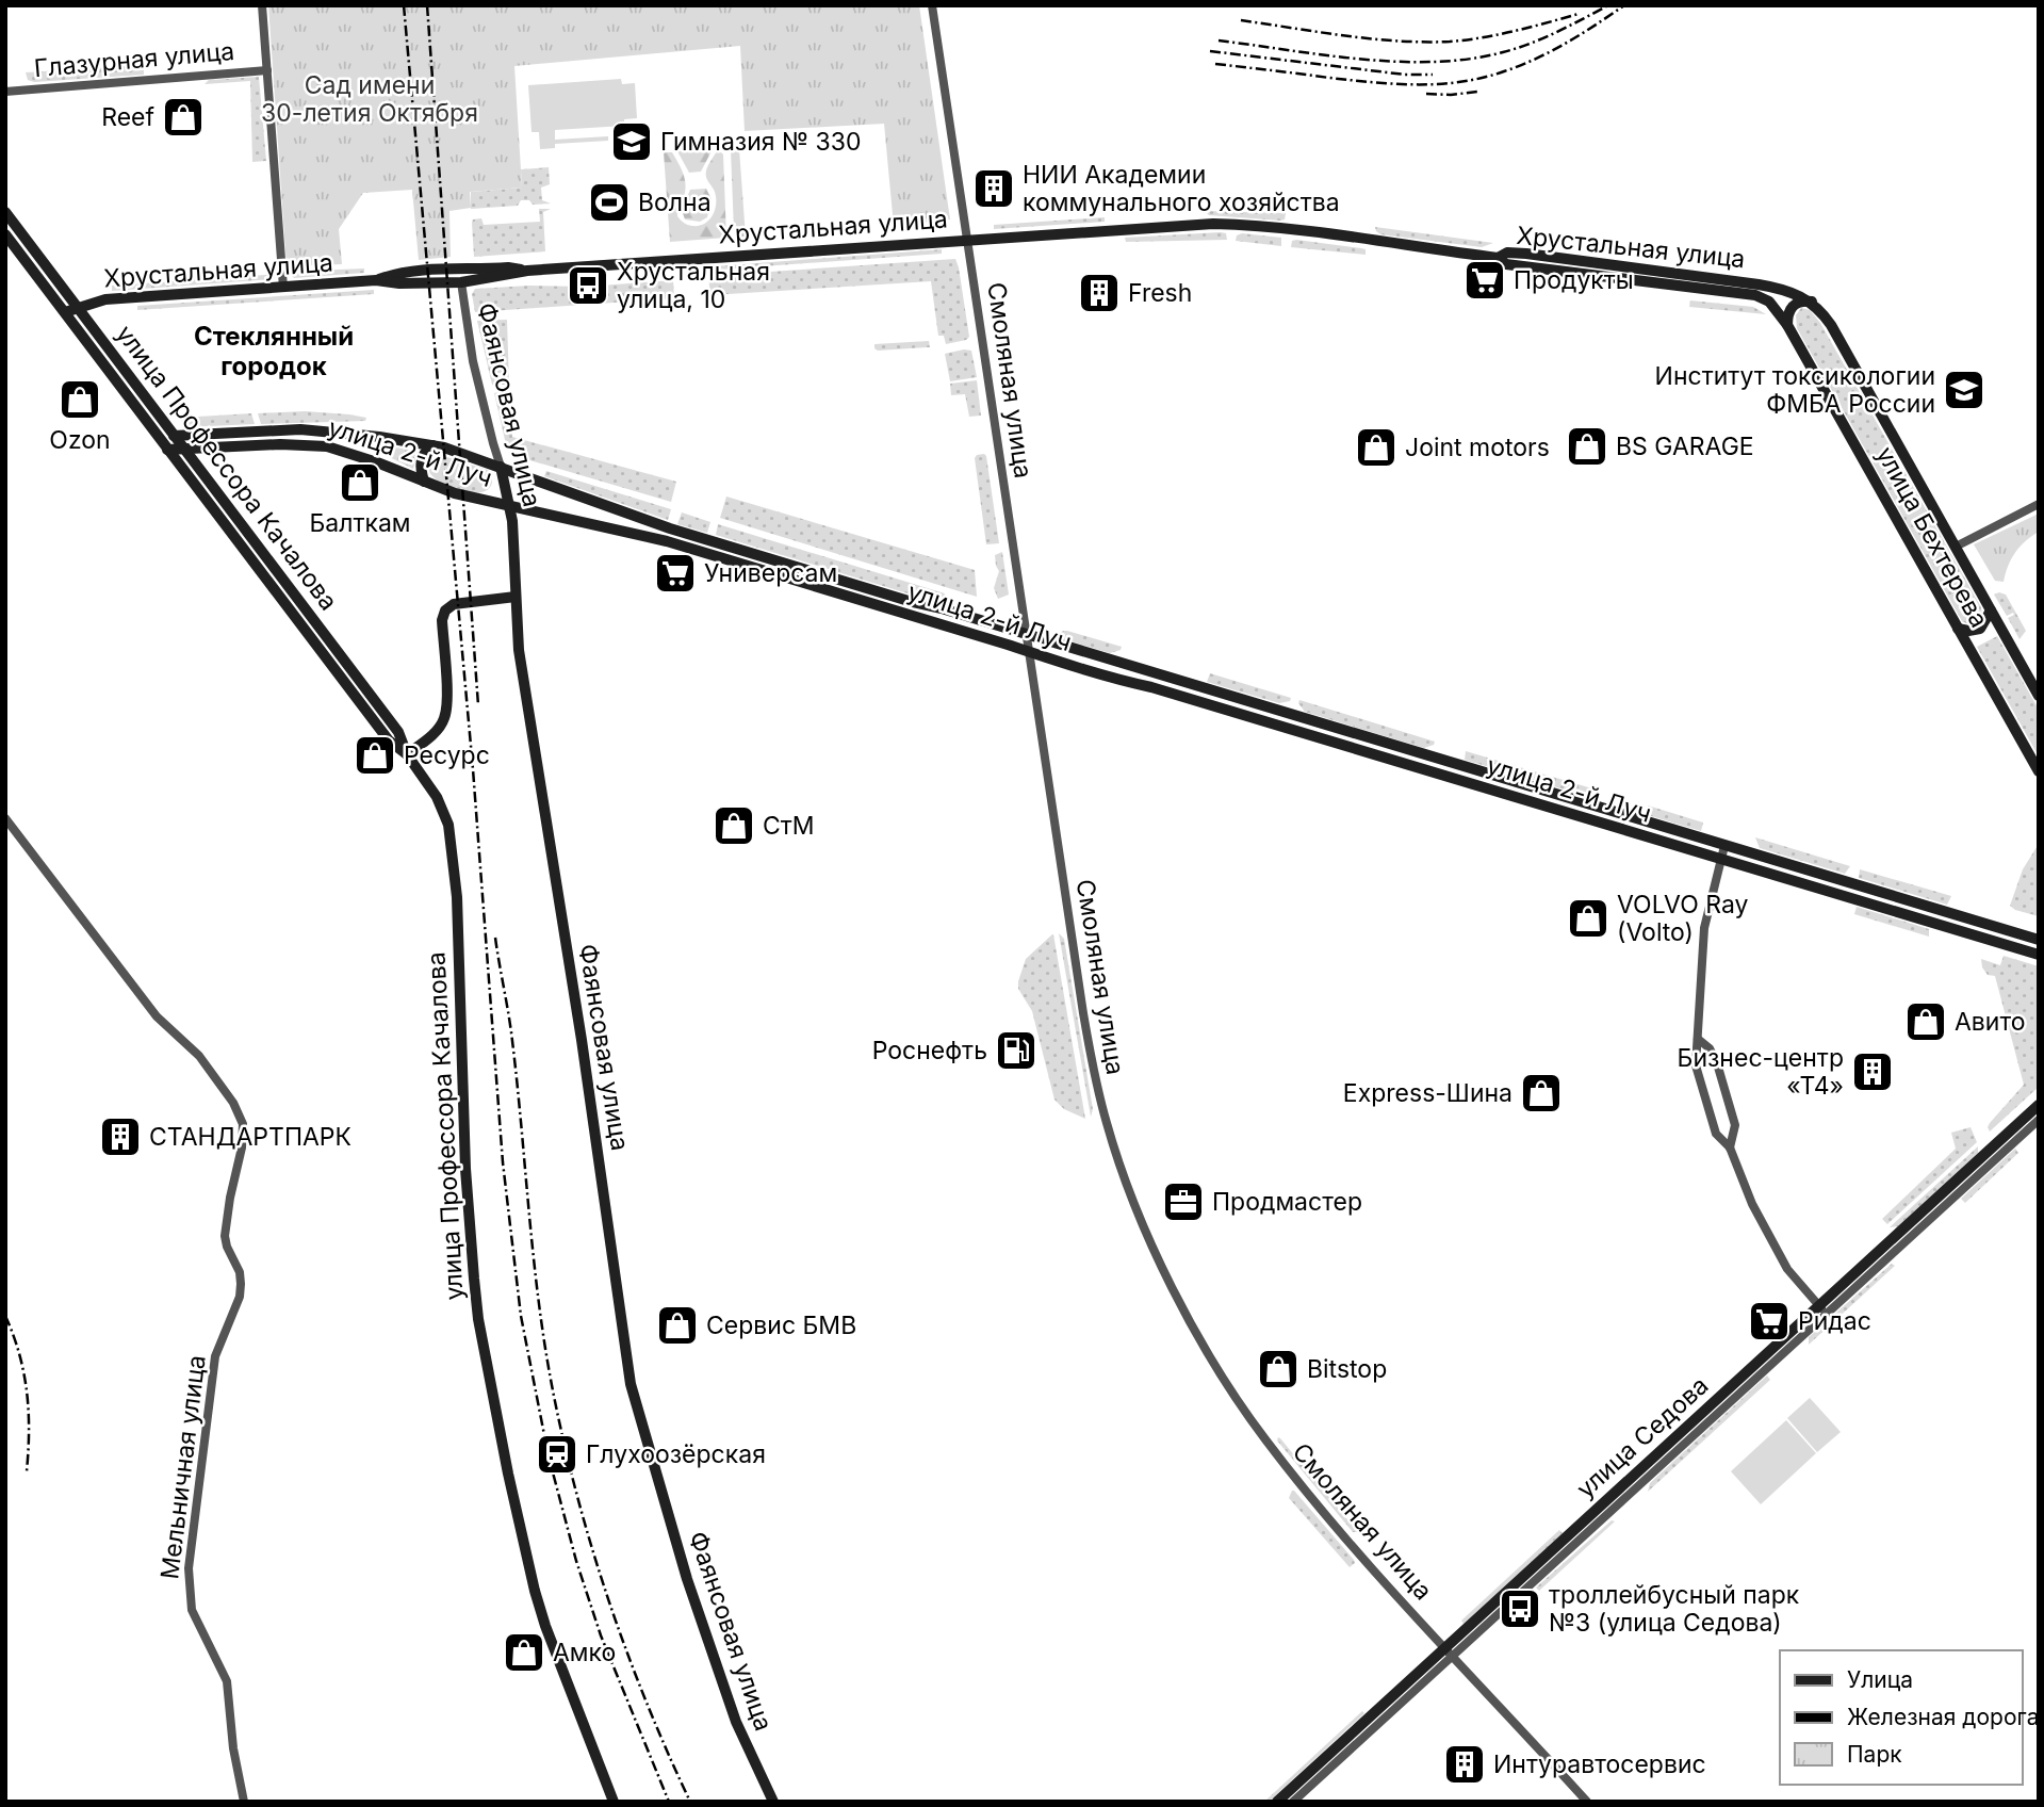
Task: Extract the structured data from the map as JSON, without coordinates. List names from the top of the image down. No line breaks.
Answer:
{"streets":{"street":["Глазурная улица","Хрустальная улица","Смоляная улица","Фаянсовая улица","улица 2-й Луч","улица Профессора Качалова","улица Бехтерева","улица Седова","Мельничная улица"]},"crossings":[["Хрустальная улица","Смоляная улица"],["Хрустальная улица","Фаянсовая улица"],["Хрустальная улица","улица Профессора Качалова"],["Хрустальная улица","улица Бехтерева"],["Смоляная улица","улица 2-й Луч"],["Смоляная улица","улица Седова"],["Фаянсовая улица","улица 2-й Луч"],["улица 2-й Луч","улица Профессора Качалова"]],"districts":["Стеклянный городок"],"parks":["Сад имени 30-летия Октября"],"places":{"shop":["Reef","Ozon","BS GARAGE","Joint motors","Балткам","Ресурс","СтМ","VOLVO Ray (Volto)","Авито","Express-Шина","Сервис БМВ","Bitstop","Амко"],"school or university":["Гимназия № 330","Институт токсикологии ФМБА России"],"building":["НИИ Академии коммунального хозяйства","Fresh","Бизнес-центр «Т4»","СТАНДАРТПАРК","Интуравтосервис"],"sports":["Волна"],"supermarket":["Продукты","Универсам","Ридас"],"bus stop":["Хрустальная улица, 10","троллейбусный парк №3 (улица Седова)"],"fuel station":["Роснефть"],"office":["Продмастер"],"station":["Глухоозёрская"]},"legend":["Улица","Железная дорога","Парк"]}
